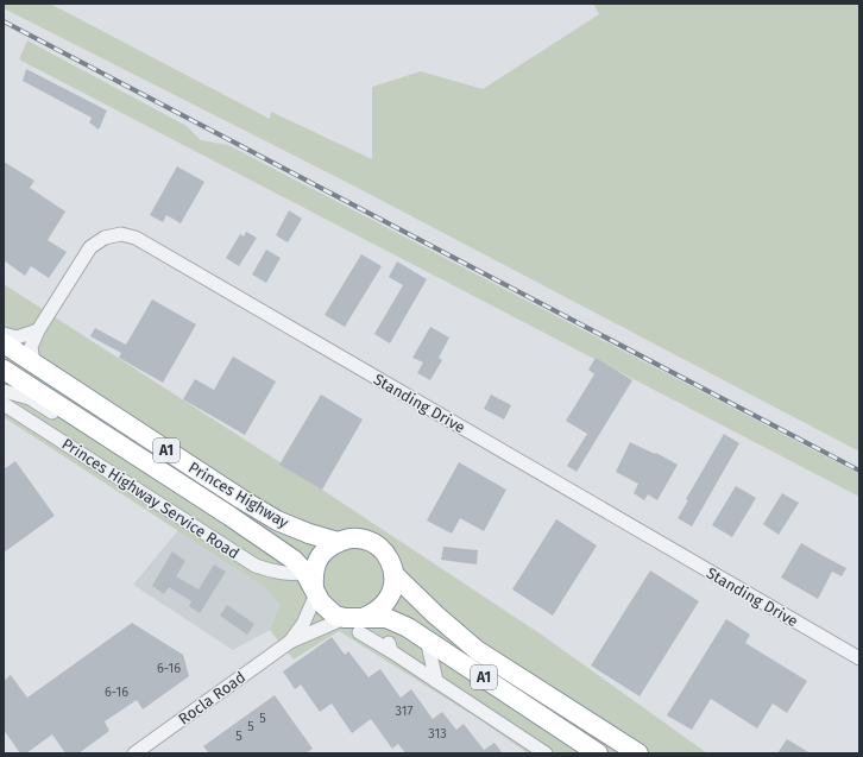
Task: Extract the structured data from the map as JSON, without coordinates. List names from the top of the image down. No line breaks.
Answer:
{"streets":{"highway":["A1","Princes Highway"],"street":["Standing Drive","Princes Highway Service Road","Rocla Road"]},"crossings":[["Standing Drive","Princes Highway"],["A1","Princes Highway"],["A1","Rocla Road"],["Princes Highway","Princes Highway Service Road"],["Princes Highway","Rocla Road"]],"house_numbers":["6-16","6-16","317","5","5","313","5"]}
